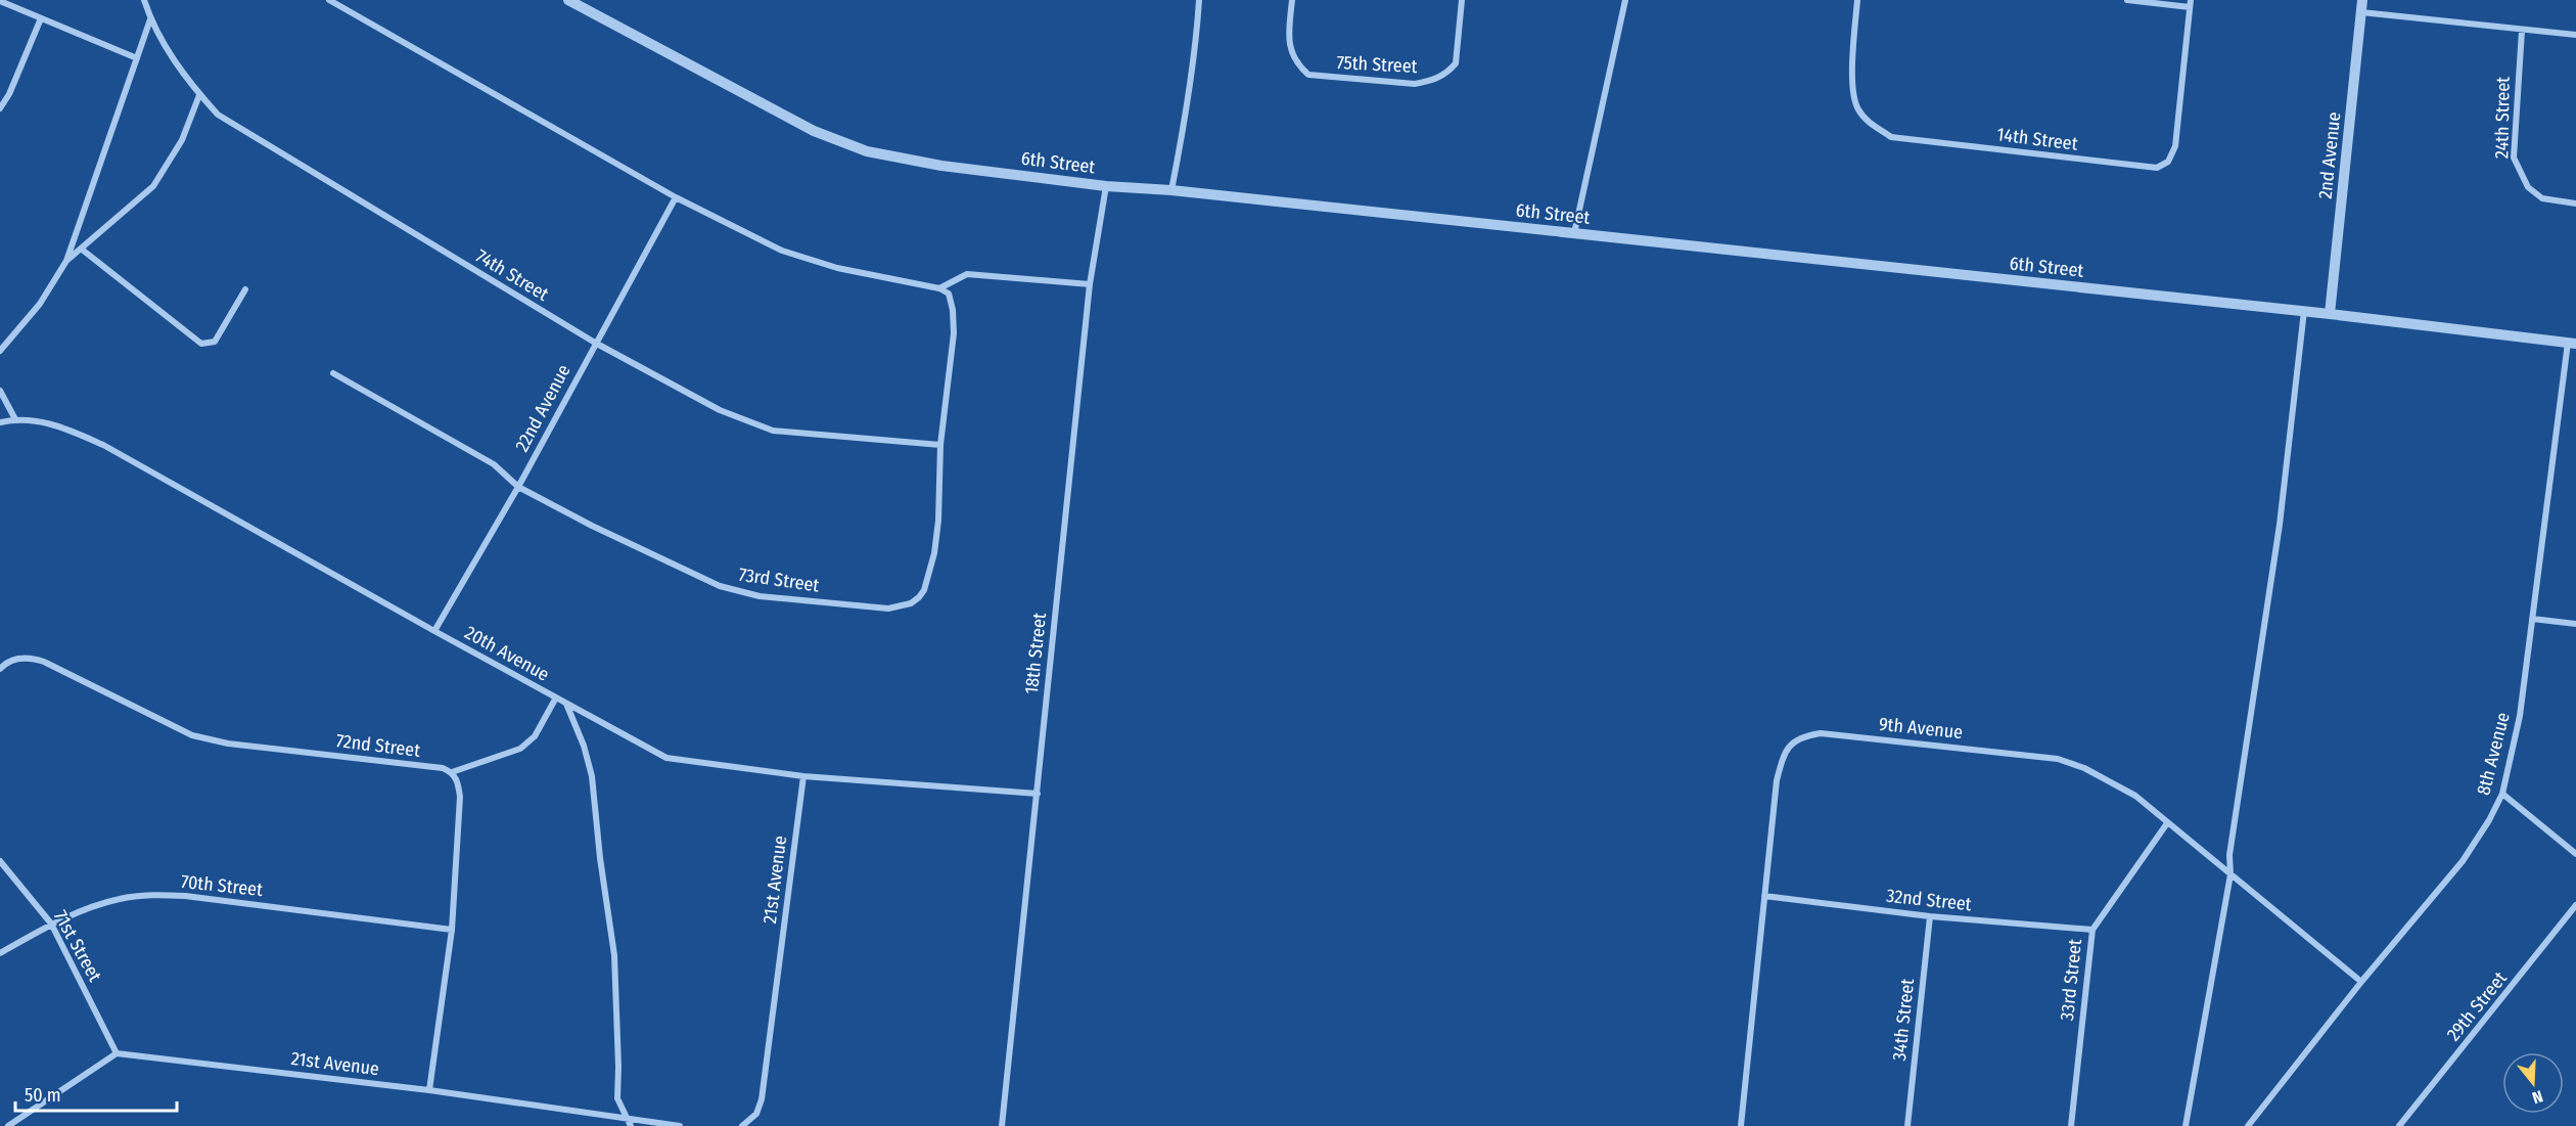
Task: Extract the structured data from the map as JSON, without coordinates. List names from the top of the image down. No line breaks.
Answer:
{"streets":{"street":["75th Street","24th Street","14th Street","2nd Avenue","6th Street","74th Street","22nd Avenue","73rd Street","20th Avenue","18th Street","9th Avenue","72nd Street","8th Avenue","21st Avenue","70th Street","32nd Street","71st Street","33rd Street","29th Street","34th Street"]},"crossings":[["2nd Avenue","6th Street"],["6th Street","18th Street"],["6th Street","8th Avenue"],["74th Street","22nd Avenue"],["74th Street","73rd Street"],["22nd Avenue","73rd Street"],["22nd Avenue","20th Avenue"],["20th Avenue","18th Street"],["20th Avenue","21st Avenue"],["9th Avenue","8th Avenue"],["9th Avenue","32nd Street"],["9th Avenue","33rd Street"],["21st Avenue","71st Street"],["70th Street","71st Street"],["32nd Street","33rd Street"],["32nd Street","34th Street"]],"scale_bar":"50 m","north":"bottom"}
